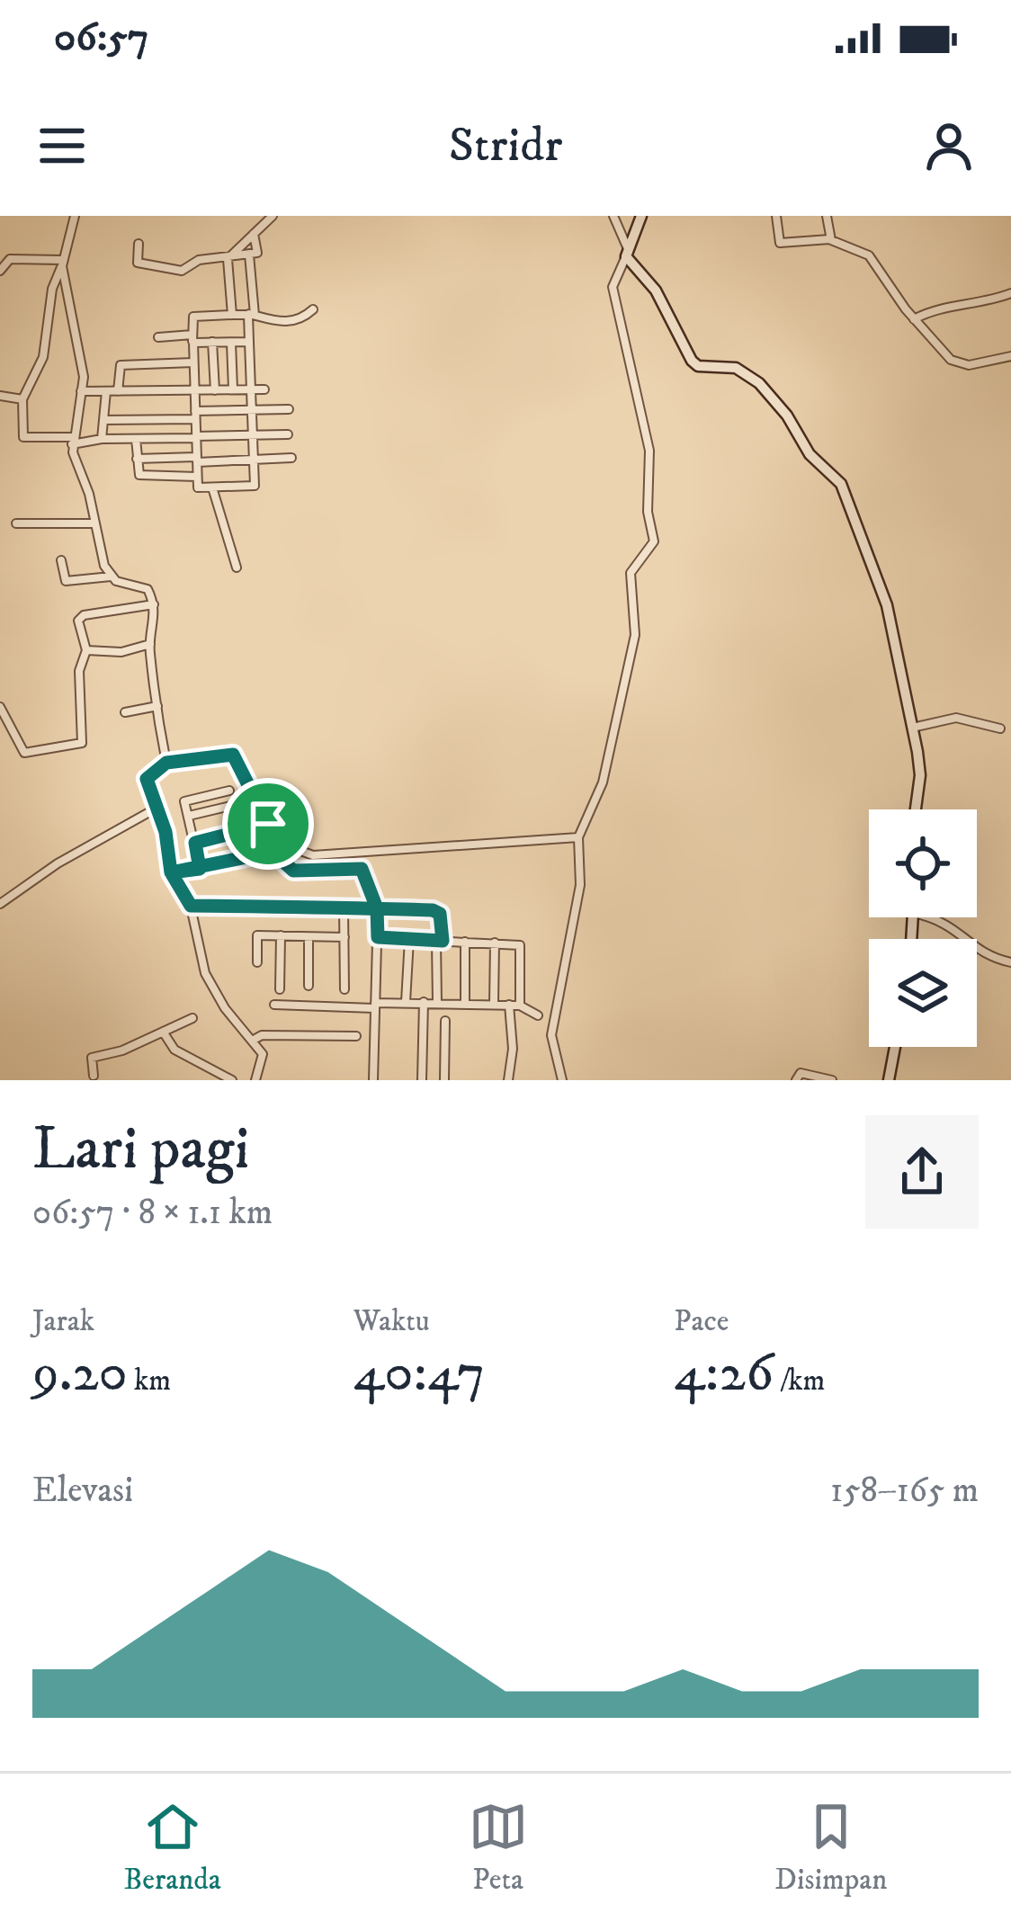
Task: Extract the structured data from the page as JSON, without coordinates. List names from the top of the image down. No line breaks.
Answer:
{"page":{"status":"06:57","header":"Stridr","heading":["Lari pagi","06:57 · 8 × 1.1 km"],"stats":[["Jarak","9.20 km"],["Waktu","40:47"],["Pace","4:26 /km"]],"chart":["Elevasi","158–165 m"],"tabs":["Beranda","Peta","Disimpan"]}}
